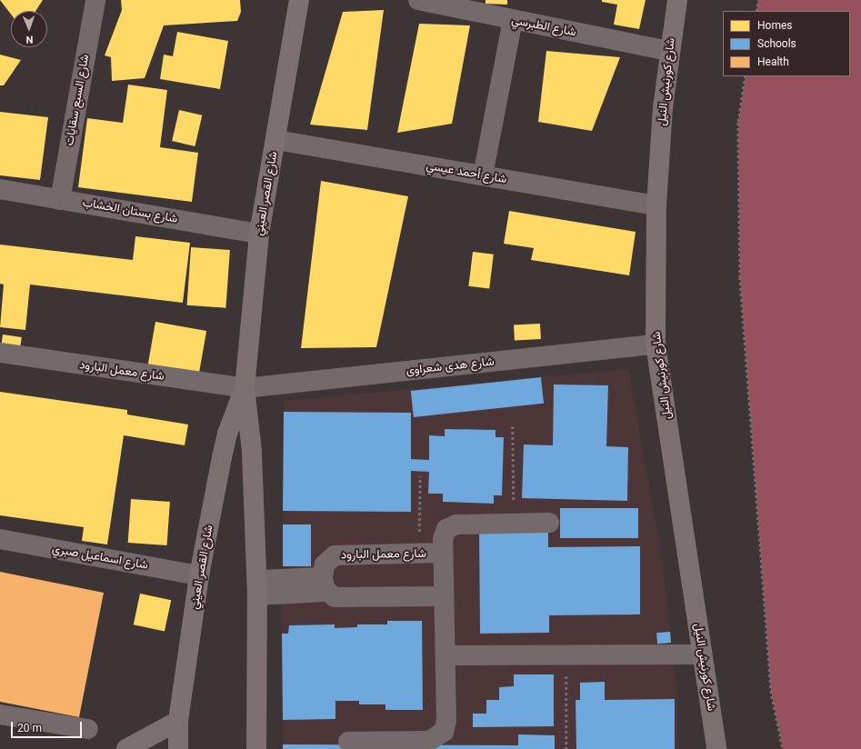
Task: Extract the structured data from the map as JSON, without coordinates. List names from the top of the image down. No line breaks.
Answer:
{"streets":{"highway":["شارع كورنيش النيل","شارع القصر العيني"],"street":["شارع الطبرسي","شارع السبع سقايات","شارع أحمد عيسي","شارع بستان الخشاب","شارع هدى شعراوى","شارع معمل البارود","شارع اسماعيل صبري"]},"crossings":[["شارع الطبرسي","شارع كورنيش النيل"],["شارع كورنيش النيل","شارع أحمد عيسي"],["شارع كورنيش النيل","شارع هدى شعراوى"],["شارع السبع سقايات","شارع بستان الخشاب"],["شارع أحمد عيسي","شارع القصر العيني"],["شارع القصر العيني","شارع بستان الخشاب"],["شارع القصر العيني","شارع هدى شعراوى"],["شارع القصر العيني","شارع معمل البارود"],["شارع القصر العيني","شارع اسماعيل صبري"],["شارع هدى شعراوى","شارع معمل البارود"]],"legend":["Homes","Schools","Health"],"scale_bar":"20 m","north":"bottom"}
